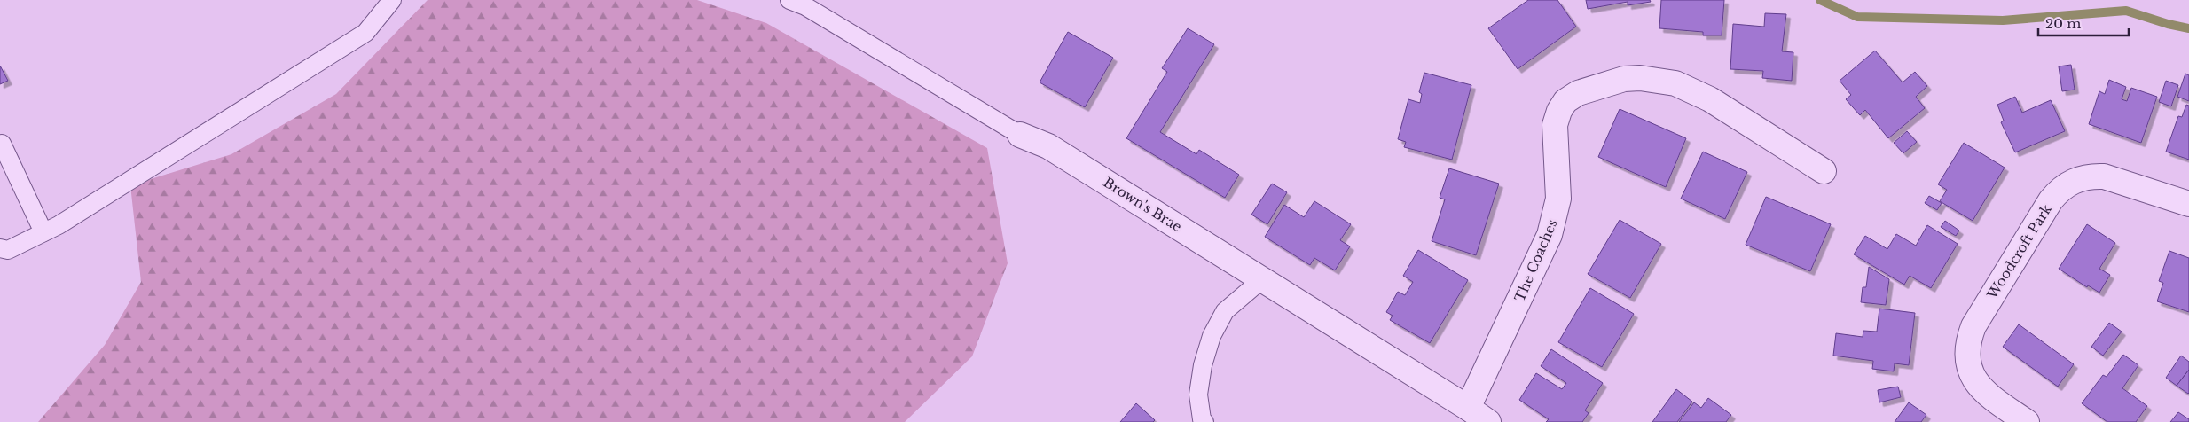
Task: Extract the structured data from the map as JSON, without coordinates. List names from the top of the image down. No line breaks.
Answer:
{"streets":{"street":["Brown's Brae","Woodcroft Park","The Coaches"]},"crossings":[["Brown's Brae","The Coaches"]],"scale_bar":"20 m"}
